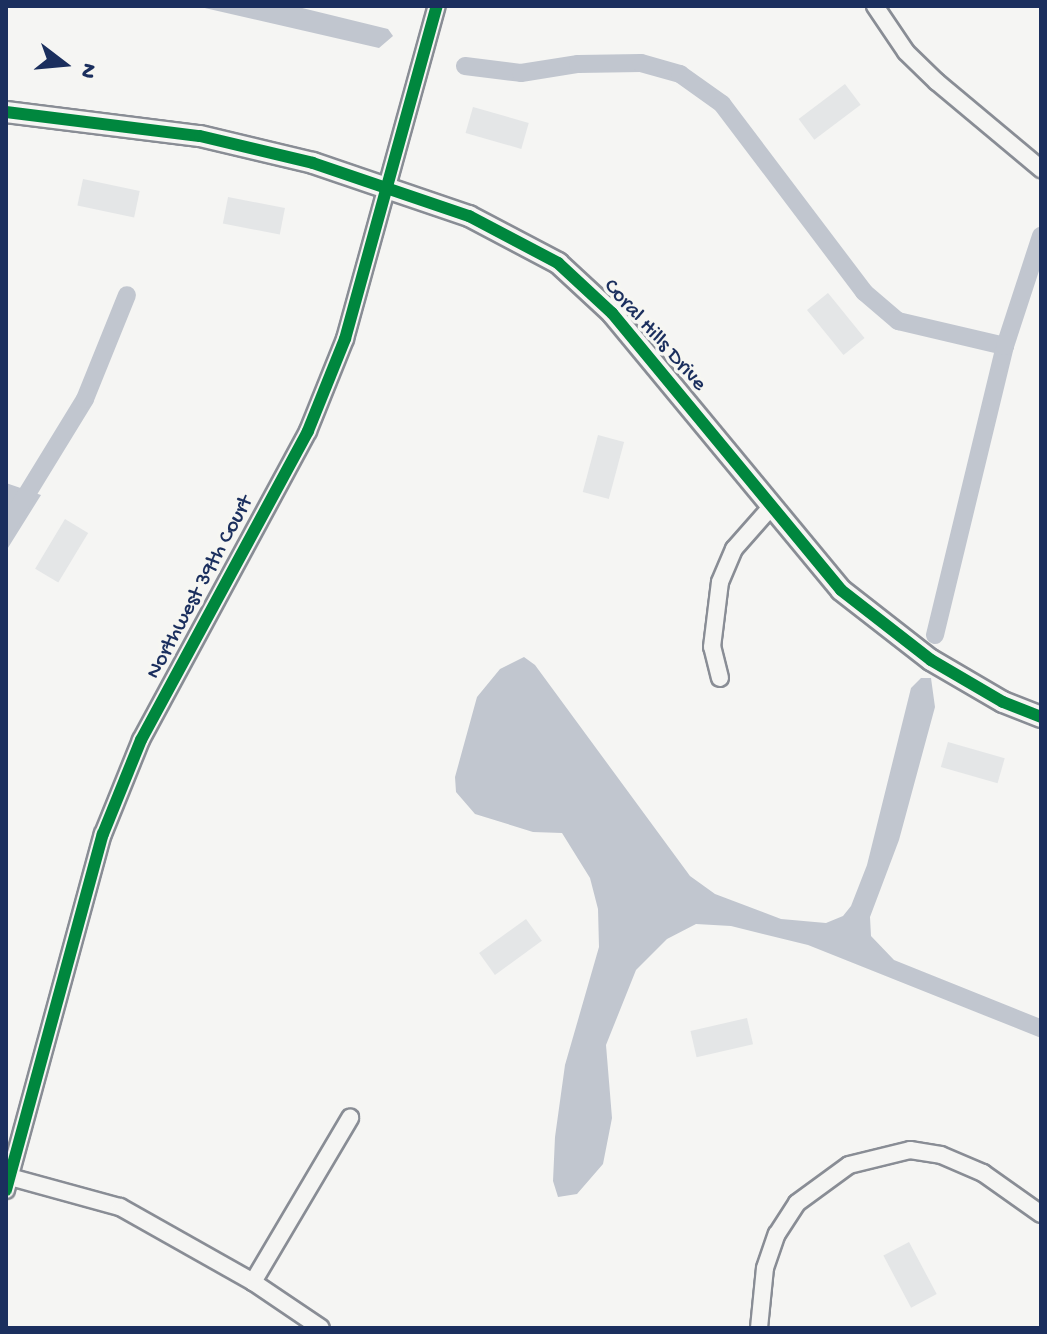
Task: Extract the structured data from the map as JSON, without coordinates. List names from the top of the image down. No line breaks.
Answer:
{"streets":{"street":["Coral Hills Drive","Northwest 39th Court"]},"crossings":[["Coral Hills Drive","Northwest 39th Court"]],"north":"right"}
